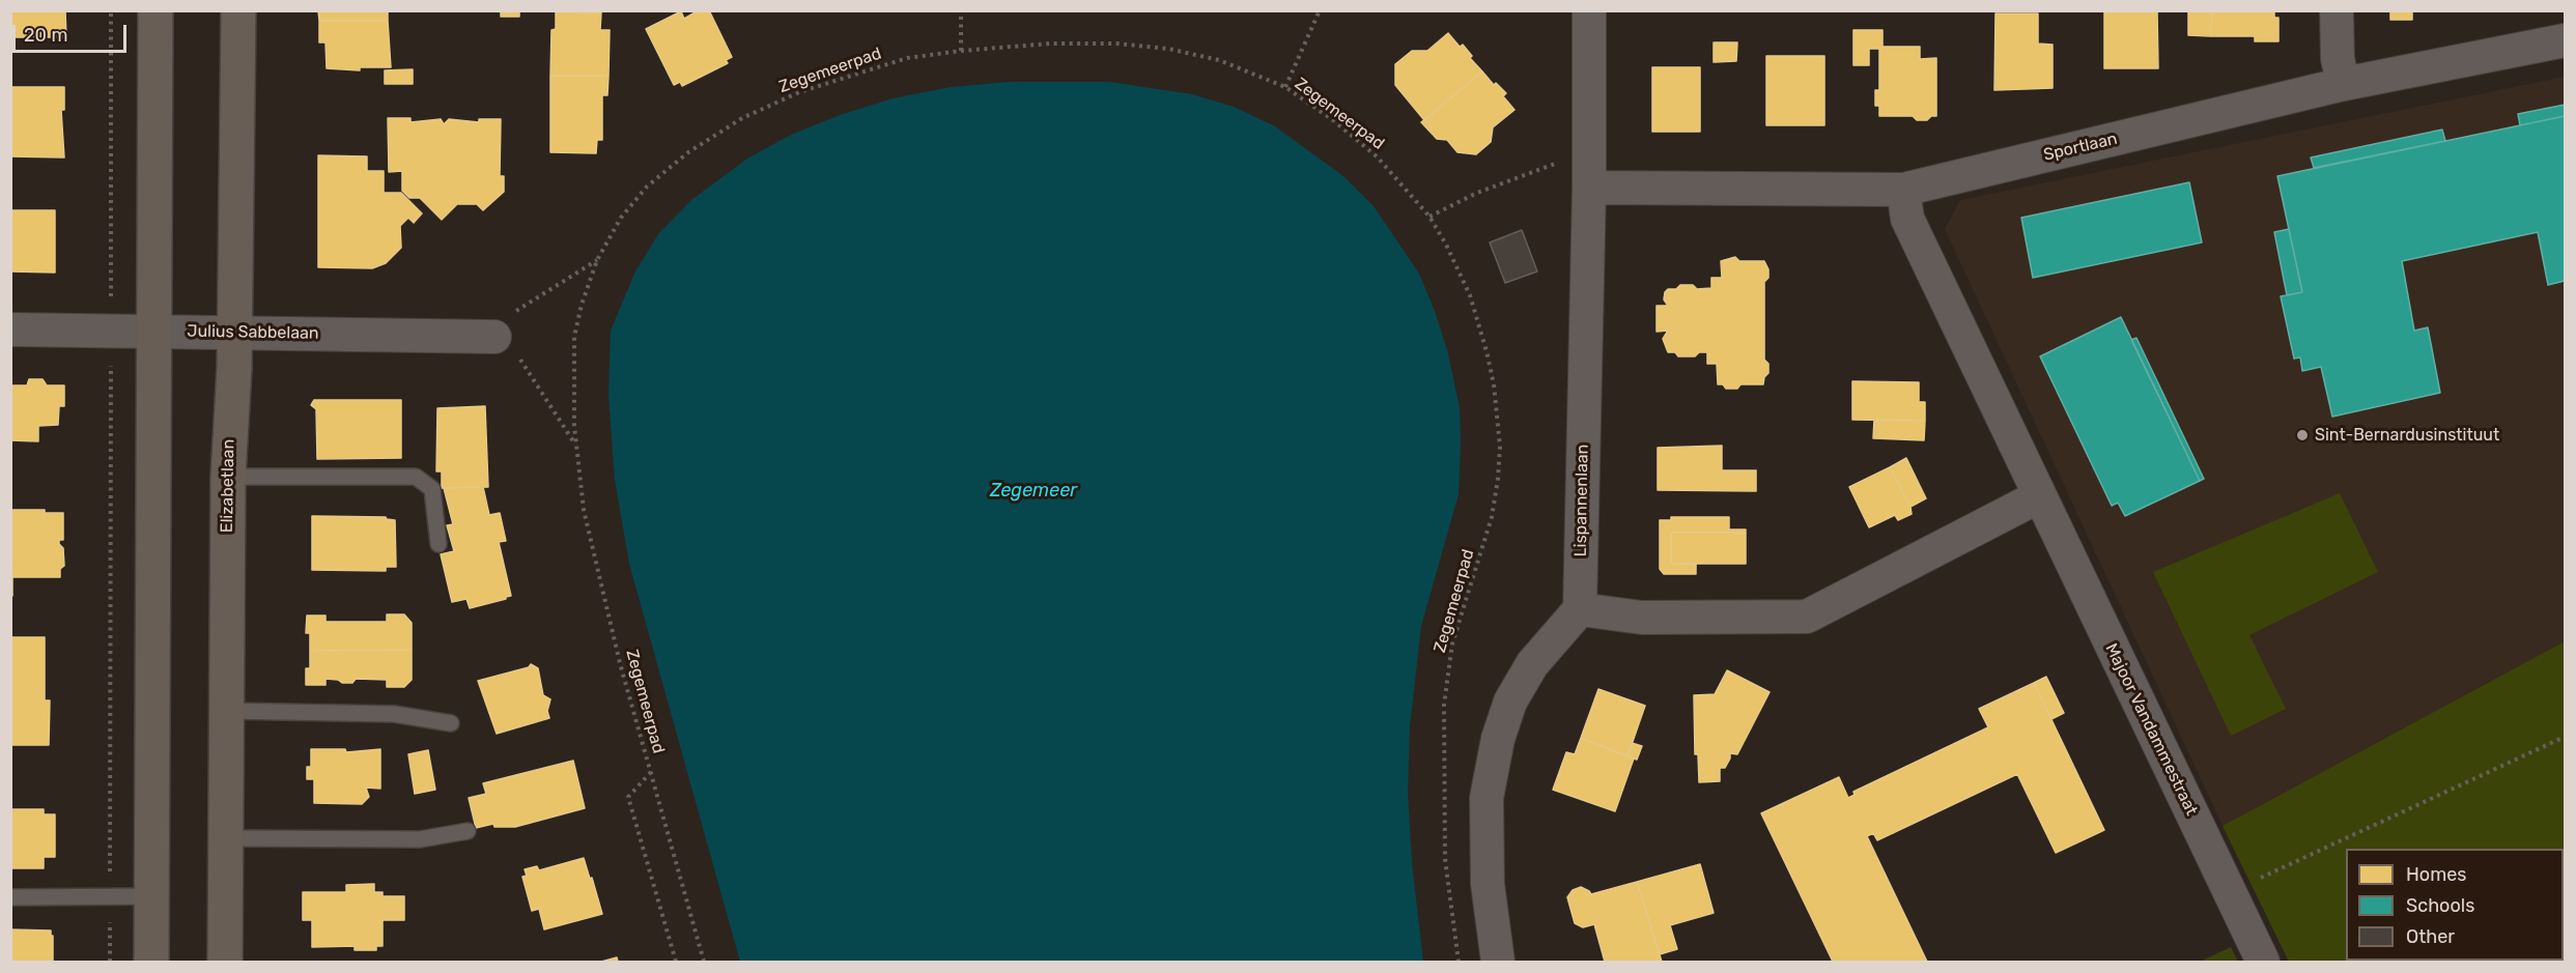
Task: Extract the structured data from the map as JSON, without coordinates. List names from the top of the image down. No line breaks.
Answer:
{"streets":{"main road":["Elizabetlaan"],"street":["Sportlaan","Julius Sabbelaan","Lispannenlaan","Majoor Vandammestraat"],"path":["Zegemeerpad"]},"crossings":[["Zegemeerpad","Julius Sabbelaan"],["Sportlaan","Lispannenlaan"],["Sportlaan","Majoor Vandammestraat"],["Julius Sabbelaan","Elizabetlaan"]],"water":["Zegemeer"],"places":["Sint-Bernardusinstituut"],"legend":["Homes","Schools","Other"],"scale_bar":"20 m"}
